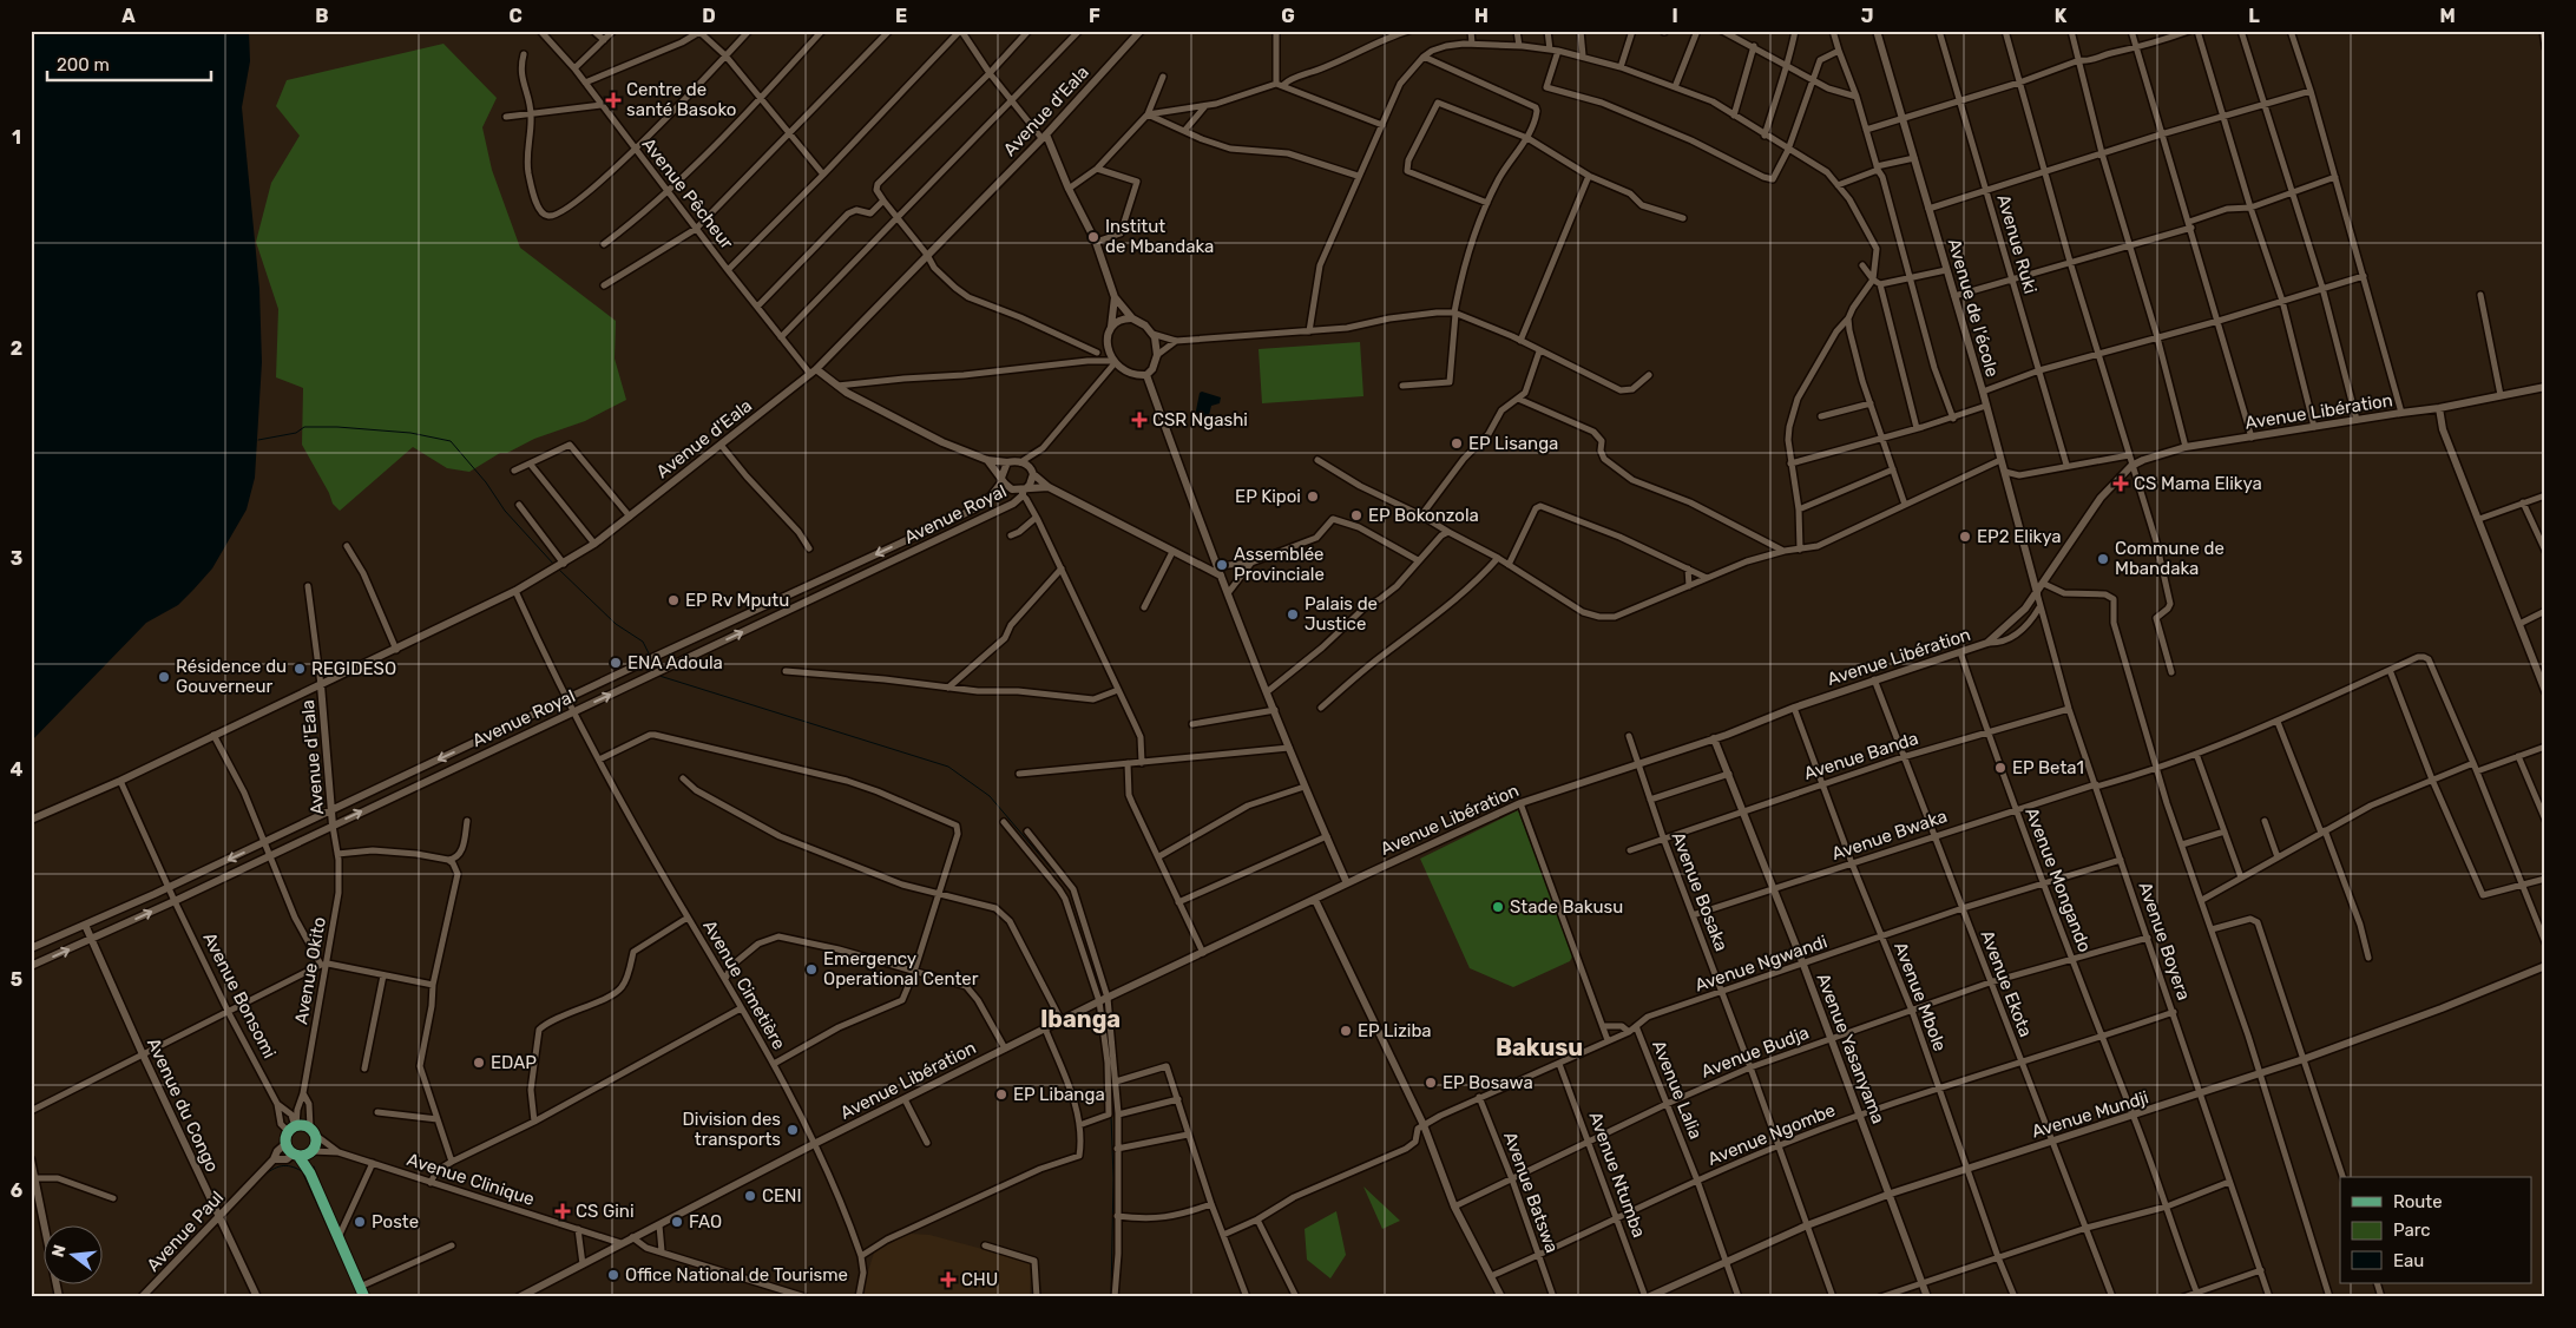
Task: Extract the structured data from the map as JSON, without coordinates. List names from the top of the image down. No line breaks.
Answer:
{"streets":{"street":["Avenue d'Eala","Avenue Pêcheur","Avenue Ruki","Avenue de l'école","Avenue Libération","Avenue Royal","Avenue Banda","Avenue Bwaka","Avenue Mongando","Avenue Bosaka","Avenue Boyera","Avenue Ngwandi","Avenue Okito","Avenue Ekota","Avenue Cimetière","Avenue Bonsomi","Avenue Mbole","Avenue Yasanyama","Avenue Budja","Avenue Lalia","Avenue du Congo","Avenue Mundji","Avenue Ngombe","Avenue Ntumba","Avenue Clinique","Avenue Batswa","Avenue Paul"]},"crossings":[["Avenue d'Eala","Avenue Pêcheur"],["Avenue d'Eala","Avenue Royal"],["Avenue d'Eala","Avenue Okito"],["Avenue d'Eala","Avenue Cimetière"],["Avenue de l'école","Avenue Libération"],["Avenue de l'école","Avenue Boyera"],["Avenue Libération","Avenue Mongando"],["Avenue Libération","Avenue Bosaka"],["Avenue Libération","Avenue Boyera"],["Avenue Libération","Avenue Ekota"],["Avenue Libération","Avenue Cimetière"],["Avenue Libération","Avenue Mbole"],["Avenue Libération","Avenue Yasanyama"],["Avenue Libération","Avenue Clinique"],["Avenue Royal","Avenue Okito"],["Avenue Royal","Avenue Cimetière"],["Avenue Royal","Avenue Bonsomi"],["Avenue Royal","Avenue du Congo"],["Avenue Banda","Avenue Mongando"],["Avenue Banda","Avenue Bosaka"],["Avenue Banda","Avenue Boyera"],["Avenue Banda","Avenue Ekota"],["Avenue Banda","Avenue Mbole"],["Avenue Banda","Avenue Yasanyama"],["Avenue Bwaka","Avenue Mongando"],["Avenue Bwaka","Avenue Bosaka"],["Avenue Bwaka","Avenue Boyera"],["Avenue Bwaka","Avenue Ekota"],["Avenue Bwaka","Avenue Mbole"],["Avenue Bwaka","Avenue Yasanyama"],["Avenue Mongando","Avenue Ngwandi"],["Avenue Mongando","Avenue Budja"],["Avenue Mongando","Avenue Mundji"],["Avenue Mongando","Avenue Ngombe"],["Avenue Bosaka","Avenue Ngwandi"],["Avenue Bosaka","Avenue Budja"],["Avenue Bosaka","Avenue Mundji"],["Avenue Bosaka","Avenue Ngombe"],["Avenue Boyera","Avenue Ngwandi"],["Avenue Boyera","Avenue Budja"],["Avenue Boyera","Avenue Mundji"],["Avenue Boyera","Avenue Ngombe"],["Avenue Ngwandi","Avenue Ekota"],["Avenue Ngwandi","Avenue Mbole"],["Avenue Ngwandi","Avenue Yasanyama"],["Avenue Ngwandi","Avenue Lalia"],["Avenue Ngwandi","Avenue Ntumba"],["Avenue Ngwandi","Avenue Batswa"],["Avenue Okito","Avenue Bonsomi"],["Avenue Ekota","Avenue Budja"],["Avenue Ekota","Avenue Mundji"],["Avenue Ekota","Avenue Ngombe"],["Avenue Mbole","Avenue Budja"],["Avenue Mbole","Avenue Mundji"],["Avenue Mbole","Avenue Ngombe"],["Avenue Yasanyama","Avenue Budja"],["Avenue Yasanyama","Avenue Mundji"],["Avenue Yasanyama","Avenue Ngombe"],["Avenue Budja","Avenue Lalia"],["Avenue Budja","Avenue Ntumba"],["Avenue Budja","Avenue Batswa"],["Avenue Lalia","Avenue Mundji"],["Avenue Lalia","Avenue Ngombe"],["Avenue du Congo","Avenue Paul"],["Avenue Mundji","Avenue Ntumba"],["Avenue Ngombe","Avenue Ntumba"],["Avenue Ngombe","Avenue Batswa"],["Avenue Clinique","Avenue Paul"]],"districts":["Ibanga","Bakusu"],"places":{"health":["Centre de santé Basoko","CSR Ngashi","CS Mama Elikya","CS Gini","CHU"],"other":["Institut de Mbandaka","EP Lisanga","EP Kipoi","EP Bokonzola","EP2 Elikya","Commune de Mbandaka","Assemblée Provinciale","EP Rv Mputu","Palais de Justice","ENA Adoula","REGIDESO","Résidence du Gouverneur","EP Beta1","Stade Bakusu","Emergency Operational Center","EP Liziba","EDAP","EP Bosawa","EP Libanga","Division des transports","CENI","Poste","FAO","Office National de Tourisme"]},"legend":["Route","Parc","Eau"],"scale_bar":"200 m","north":"left","grid":{"columns":["A","B","C","D","E","F","G","H","I","J","K","L","M"],"rows":["1","2","3","4","5","6"]}}
